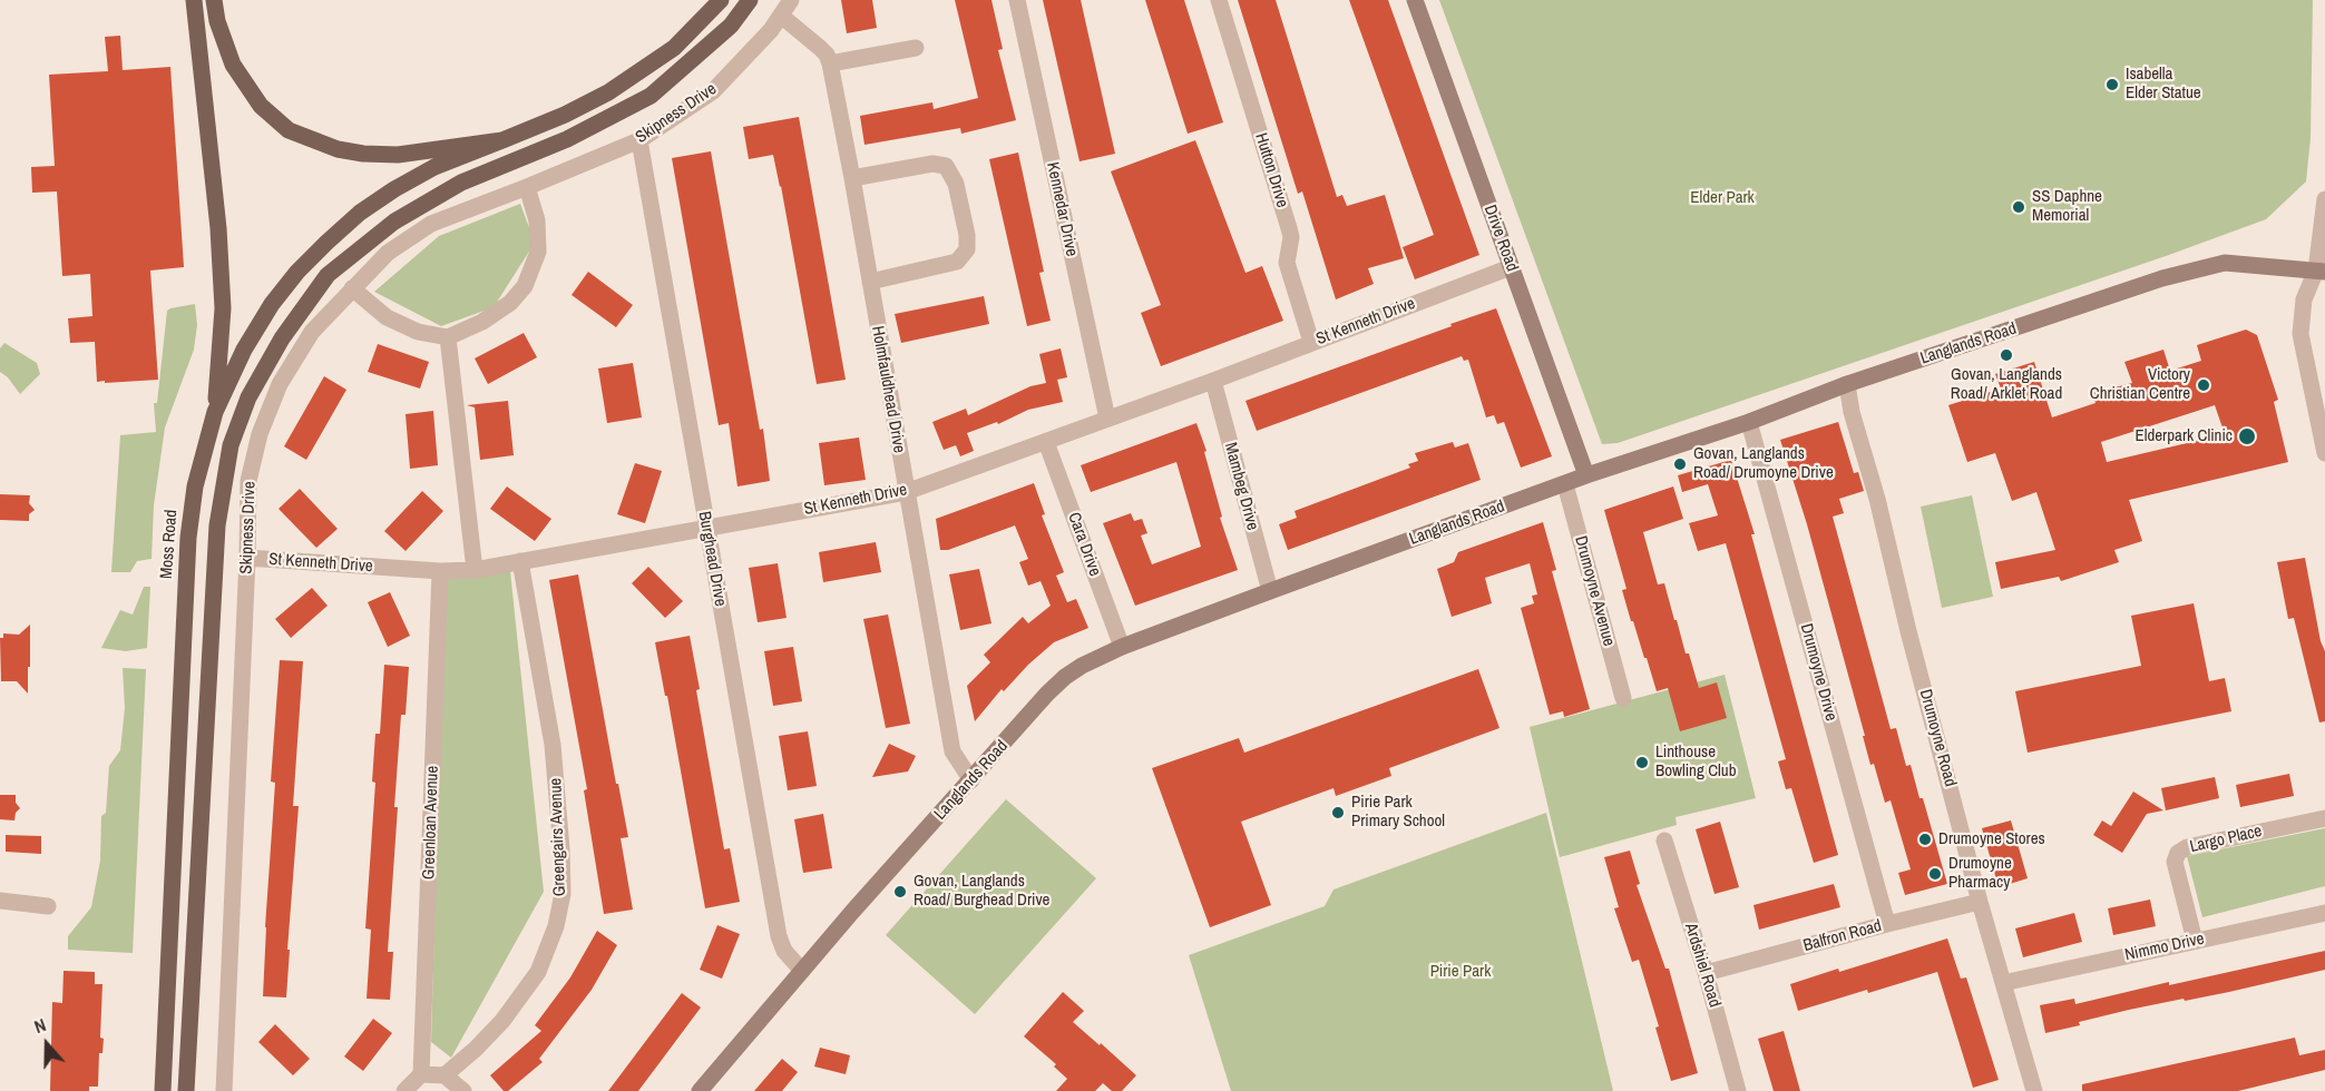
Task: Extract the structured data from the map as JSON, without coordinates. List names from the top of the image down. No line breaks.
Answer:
{"streets":{"main road":["Moss Road"],"street":["Skipness Drive","Hutton Drive","Kennedar Drive","Drive Road","St Kenneth Drive","Langlands Road","Holmfauldhead Drive","Mambeg Drive","Cara Drive","Burghead Drive","Drumoyne Avenue","Drumoyne Drive","Drumoyne Road","Greenloan Avenue","Greengairs Avenue","Largo Place","Balfron Road","Nimmo Drive","Ardshiel Road"]},"crossings":[["Skipness Drive","St Kenneth Drive"],["Skipness Drive","Holmfauldhead Drive"],["Skipness Drive","Burghead Drive"],["Hutton Drive","St Kenneth Drive"],["Kennedar Drive","St Kenneth Drive"],["Drive Road","St Kenneth Drive"],["Drive Road","Langlands Road"],["St Kenneth Drive","Holmfauldhead Drive"],["St Kenneth Drive","Mambeg Drive"],["St Kenneth Drive","Cara Drive"],["St Kenneth Drive","Burghead Drive"],["St Kenneth Drive","Greenloan Avenue"],["St Kenneth Drive","Greengairs Avenue"],["Langlands Road","Holmfauldhead Drive"],["Langlands Road","Mambeg Drive"],["Langlands Road","Cara Drive"],["Langlands Road","Burghead Drive"],["Langlands Road","Drumoyne Avenue"],["Langlands Road","Drumoyne Drive"],["Langlands Road","Drumoyne Road"],["Drumoyne Drive","Balfron Road"],["Drumoyne Road","Balfron Road"],["Drumoyne Road","Nimmo Drive"],["Largo Place","Nimmo Drive"],["Balfron Road","Ardshiel Road"]],"parks":["Elder Park","Pirie Park"],"places":["Isabella Elder Statue","SS Daphne Memorial","Govan, Langlands Road/ Arklet Road","Victory Christian Centre","Elderpark Clinic","Govan, Langlands Road/ Drumoyne Drive","Linthouse Bowling Club","Pirie Park Primary School","Drumoyne Stores","Drumoyne Pharmacy","Govan, Langlands Road/ Burghead Drive"],"north":"top"}
